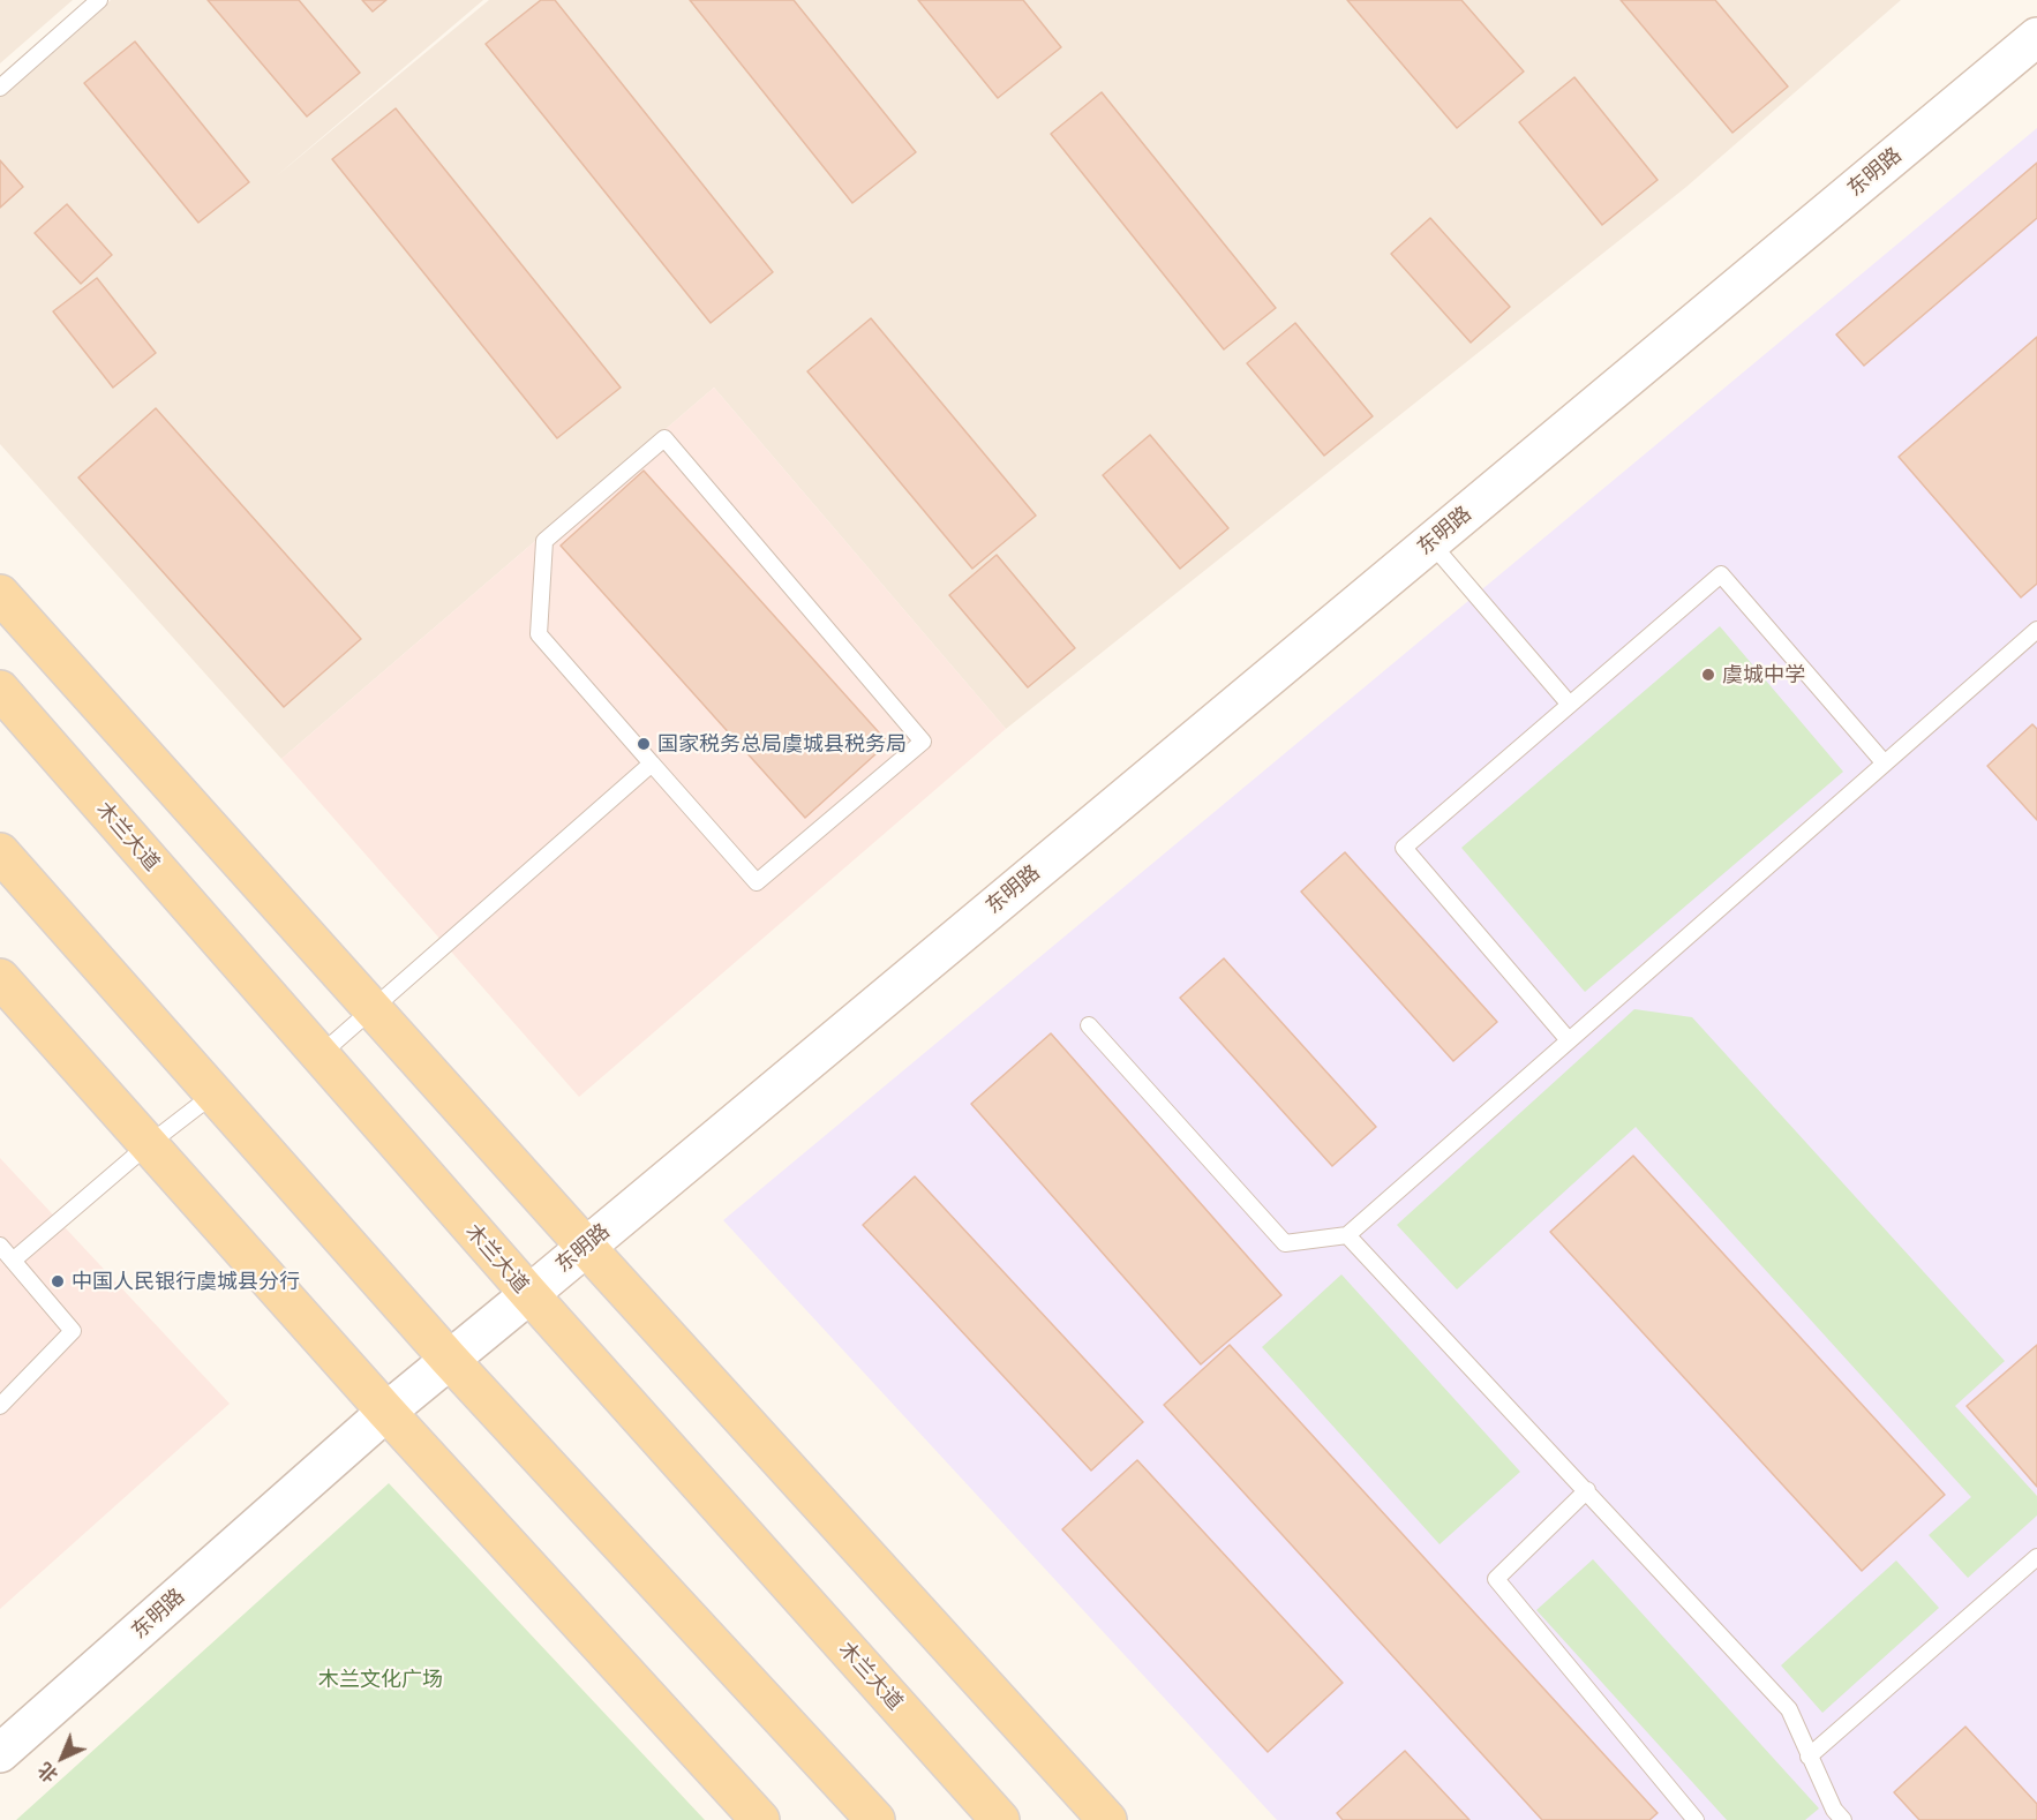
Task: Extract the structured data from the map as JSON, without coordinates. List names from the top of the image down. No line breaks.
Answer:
{"streets":{"main road":["东明路","木兰大道"]},"crossings":[["东明路","木兰大道"]],"parks":["木兰文化广场"],"places":["虞城中学","国家税务总局虞城县税务局","中国人民银行虞城县分行"],"north":"bottom left"}
